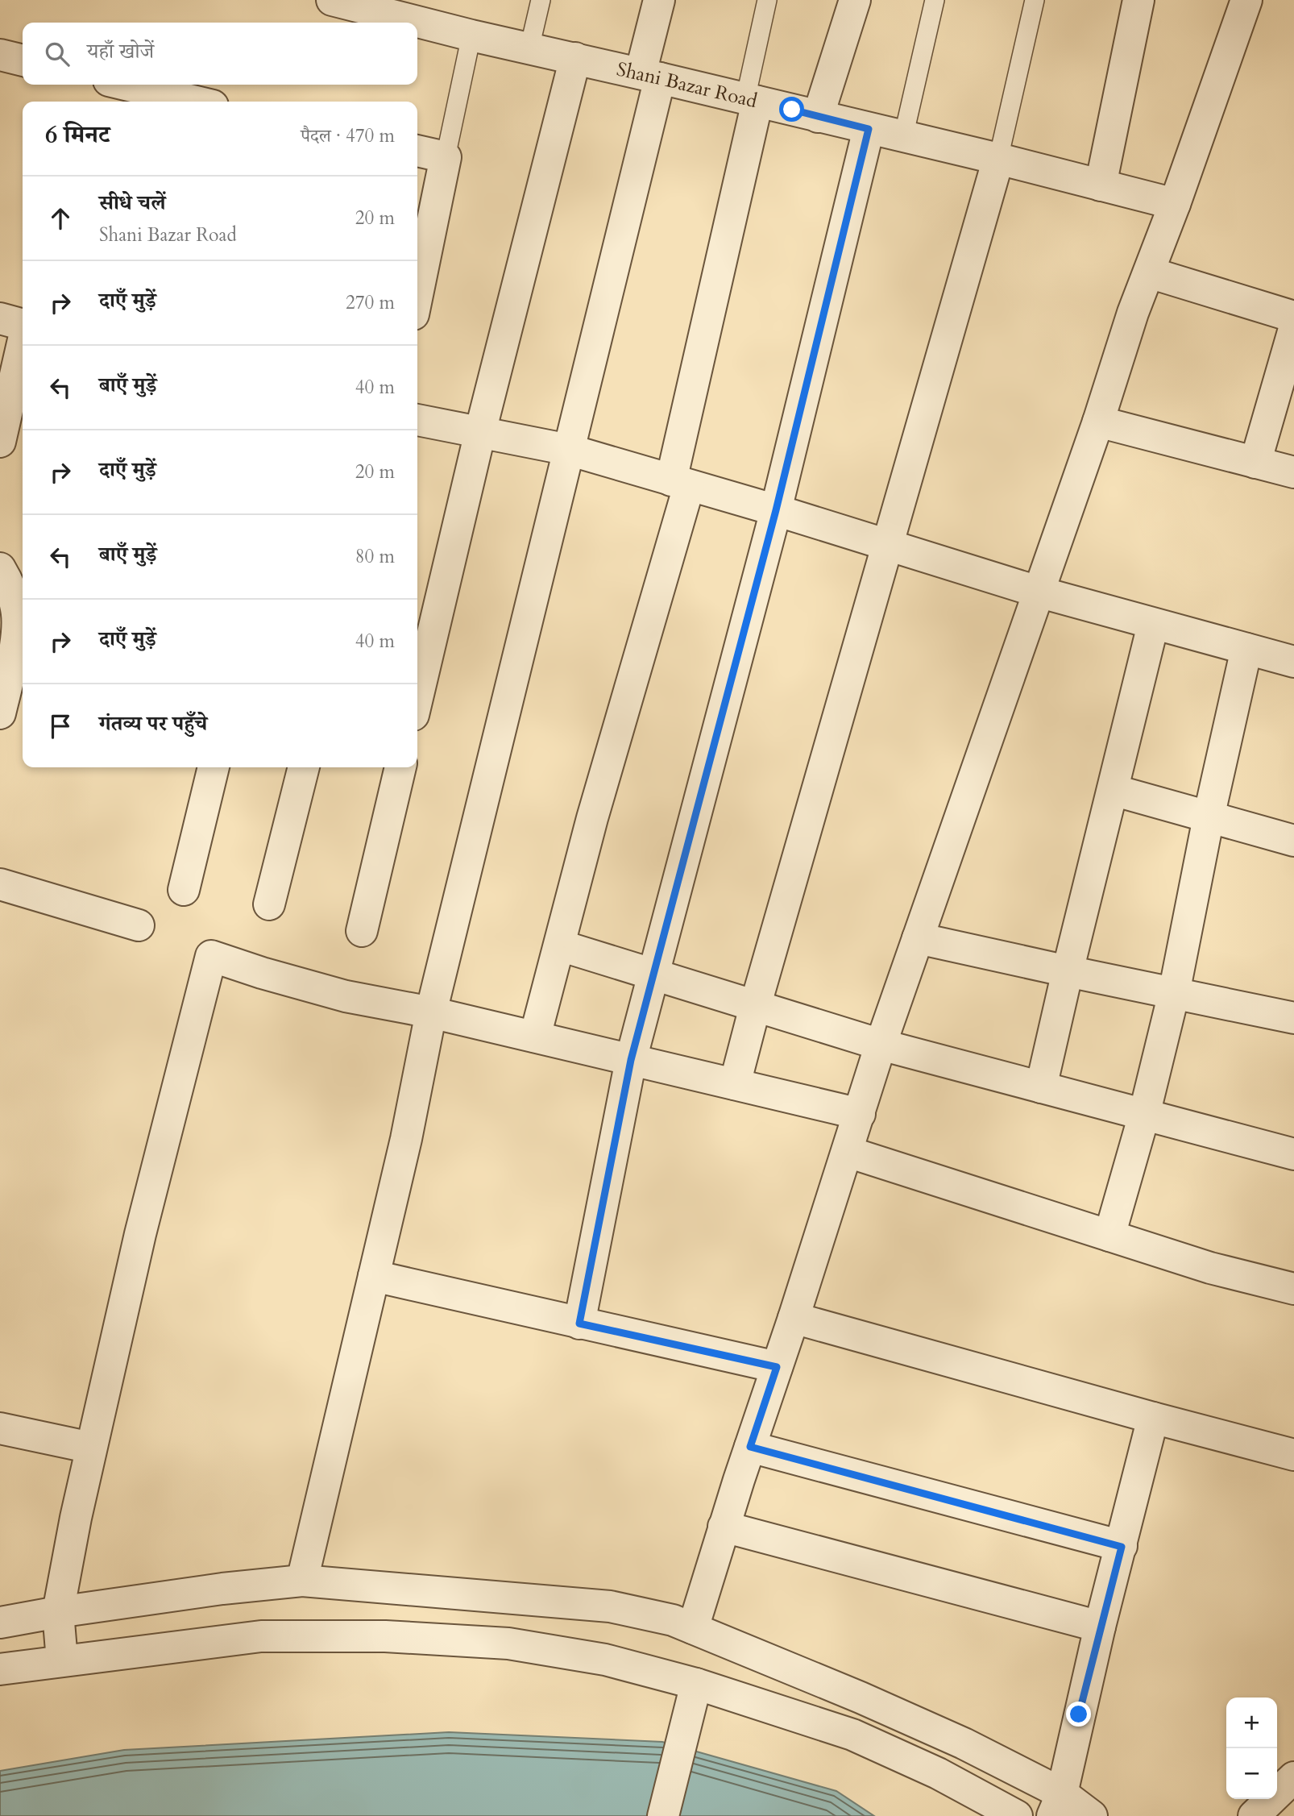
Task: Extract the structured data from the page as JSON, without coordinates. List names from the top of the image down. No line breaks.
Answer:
{"streets":{"street":["Shani Bazar Road"]},"page":{"search":"यहाँ खोजें","heading":["6 मिनट","पैदल · 470 m"],"list":[["सीधे चलें","Shani Bazar Road","20 m"],["दाएँ मुड़ें","270 m"],["बाएँ मुड़ें","40 m"],["दाएँ मुड़ें","20 m"],["बाएँ मुड़ें","80 m"],["दाएँ मुड़ें","40 m"],"गंतव्य पर पहुँचे"],"map_buttons":["+","−"]}}
